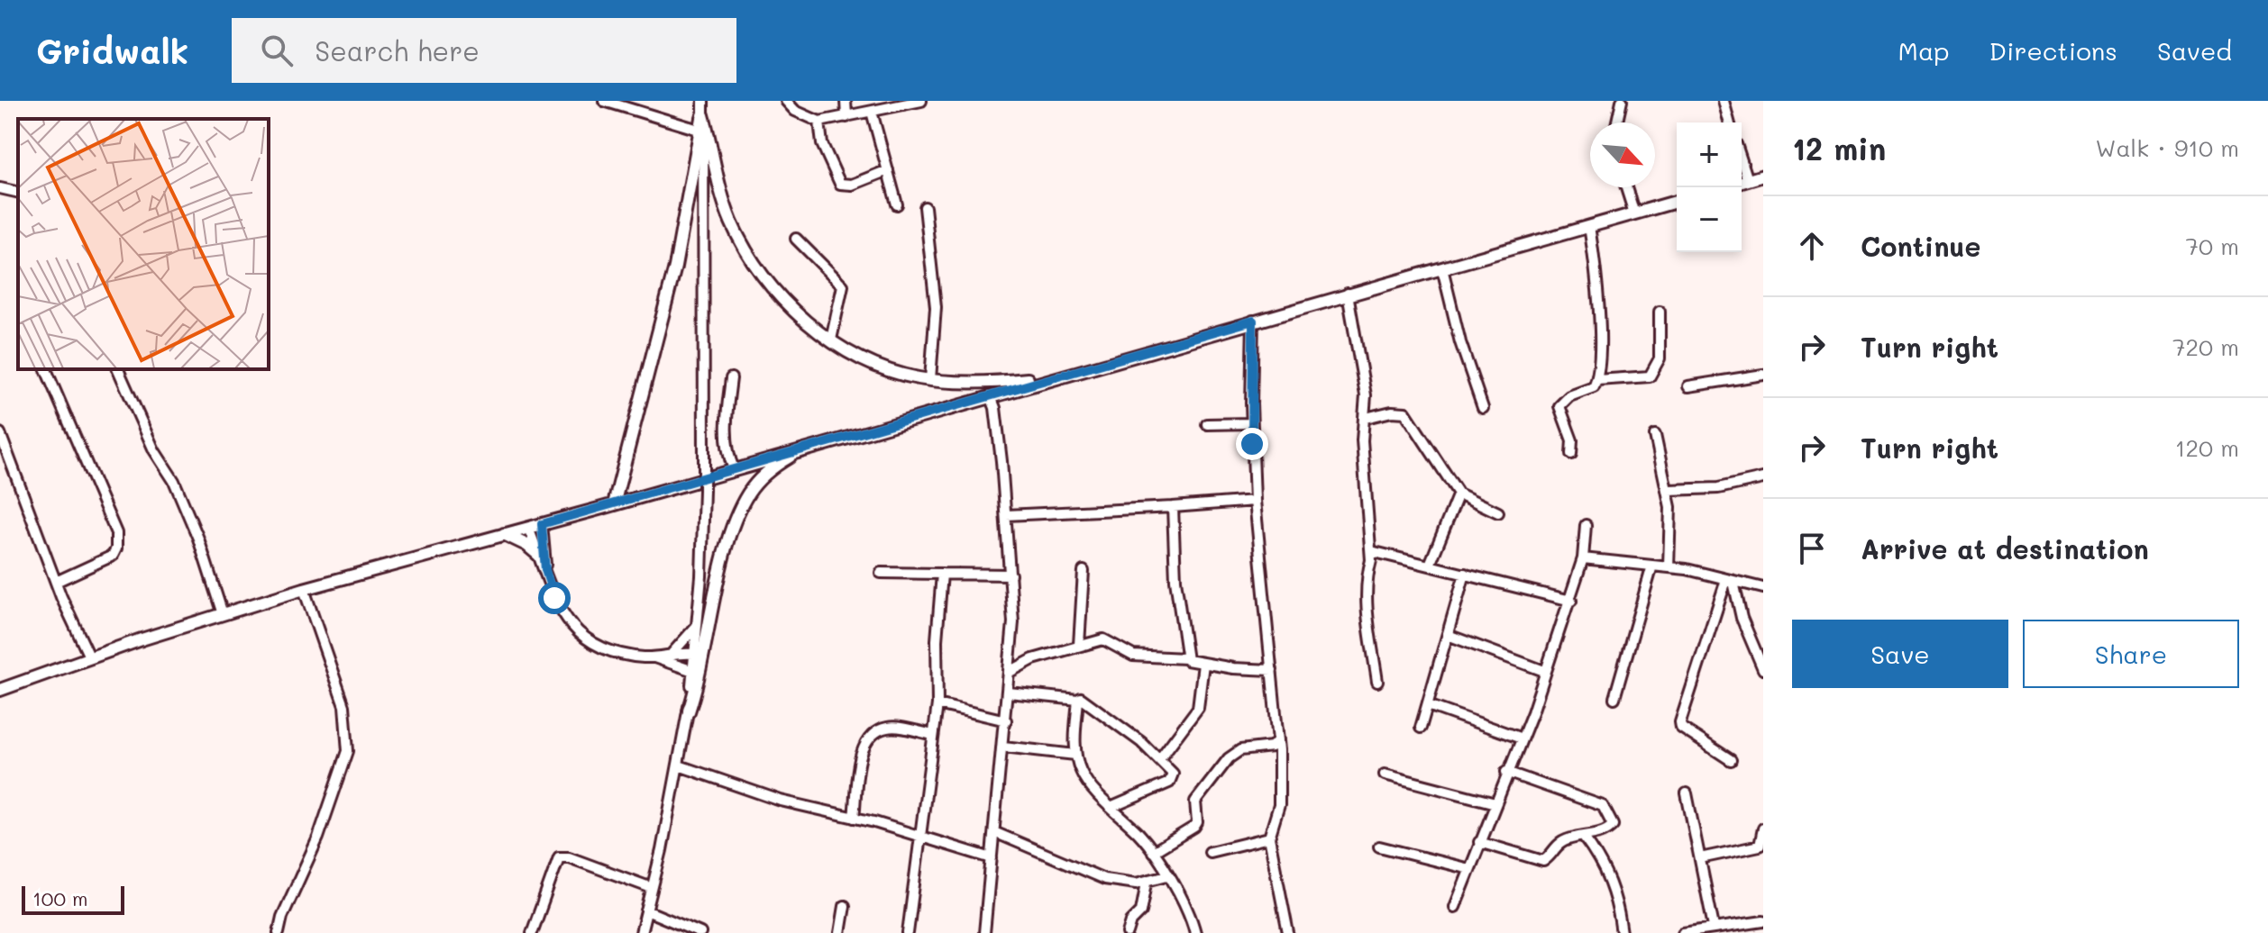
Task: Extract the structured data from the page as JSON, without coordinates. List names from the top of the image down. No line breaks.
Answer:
{"scale_bar":"100 m","north":"bottom right","page":{"header":"Gridwalk","search":"Search here","nav":["Map","Directions","Saved"],"heading":["12 min","Walk · 910 m"],"map_buttons":["+","−"],"list":[["Continue","70 m"],["Turn right","720 m"],["Turn right","120 m"],"Arrive at destination"],"buttons":["Save","Share"],"scale":"100 m"}}
